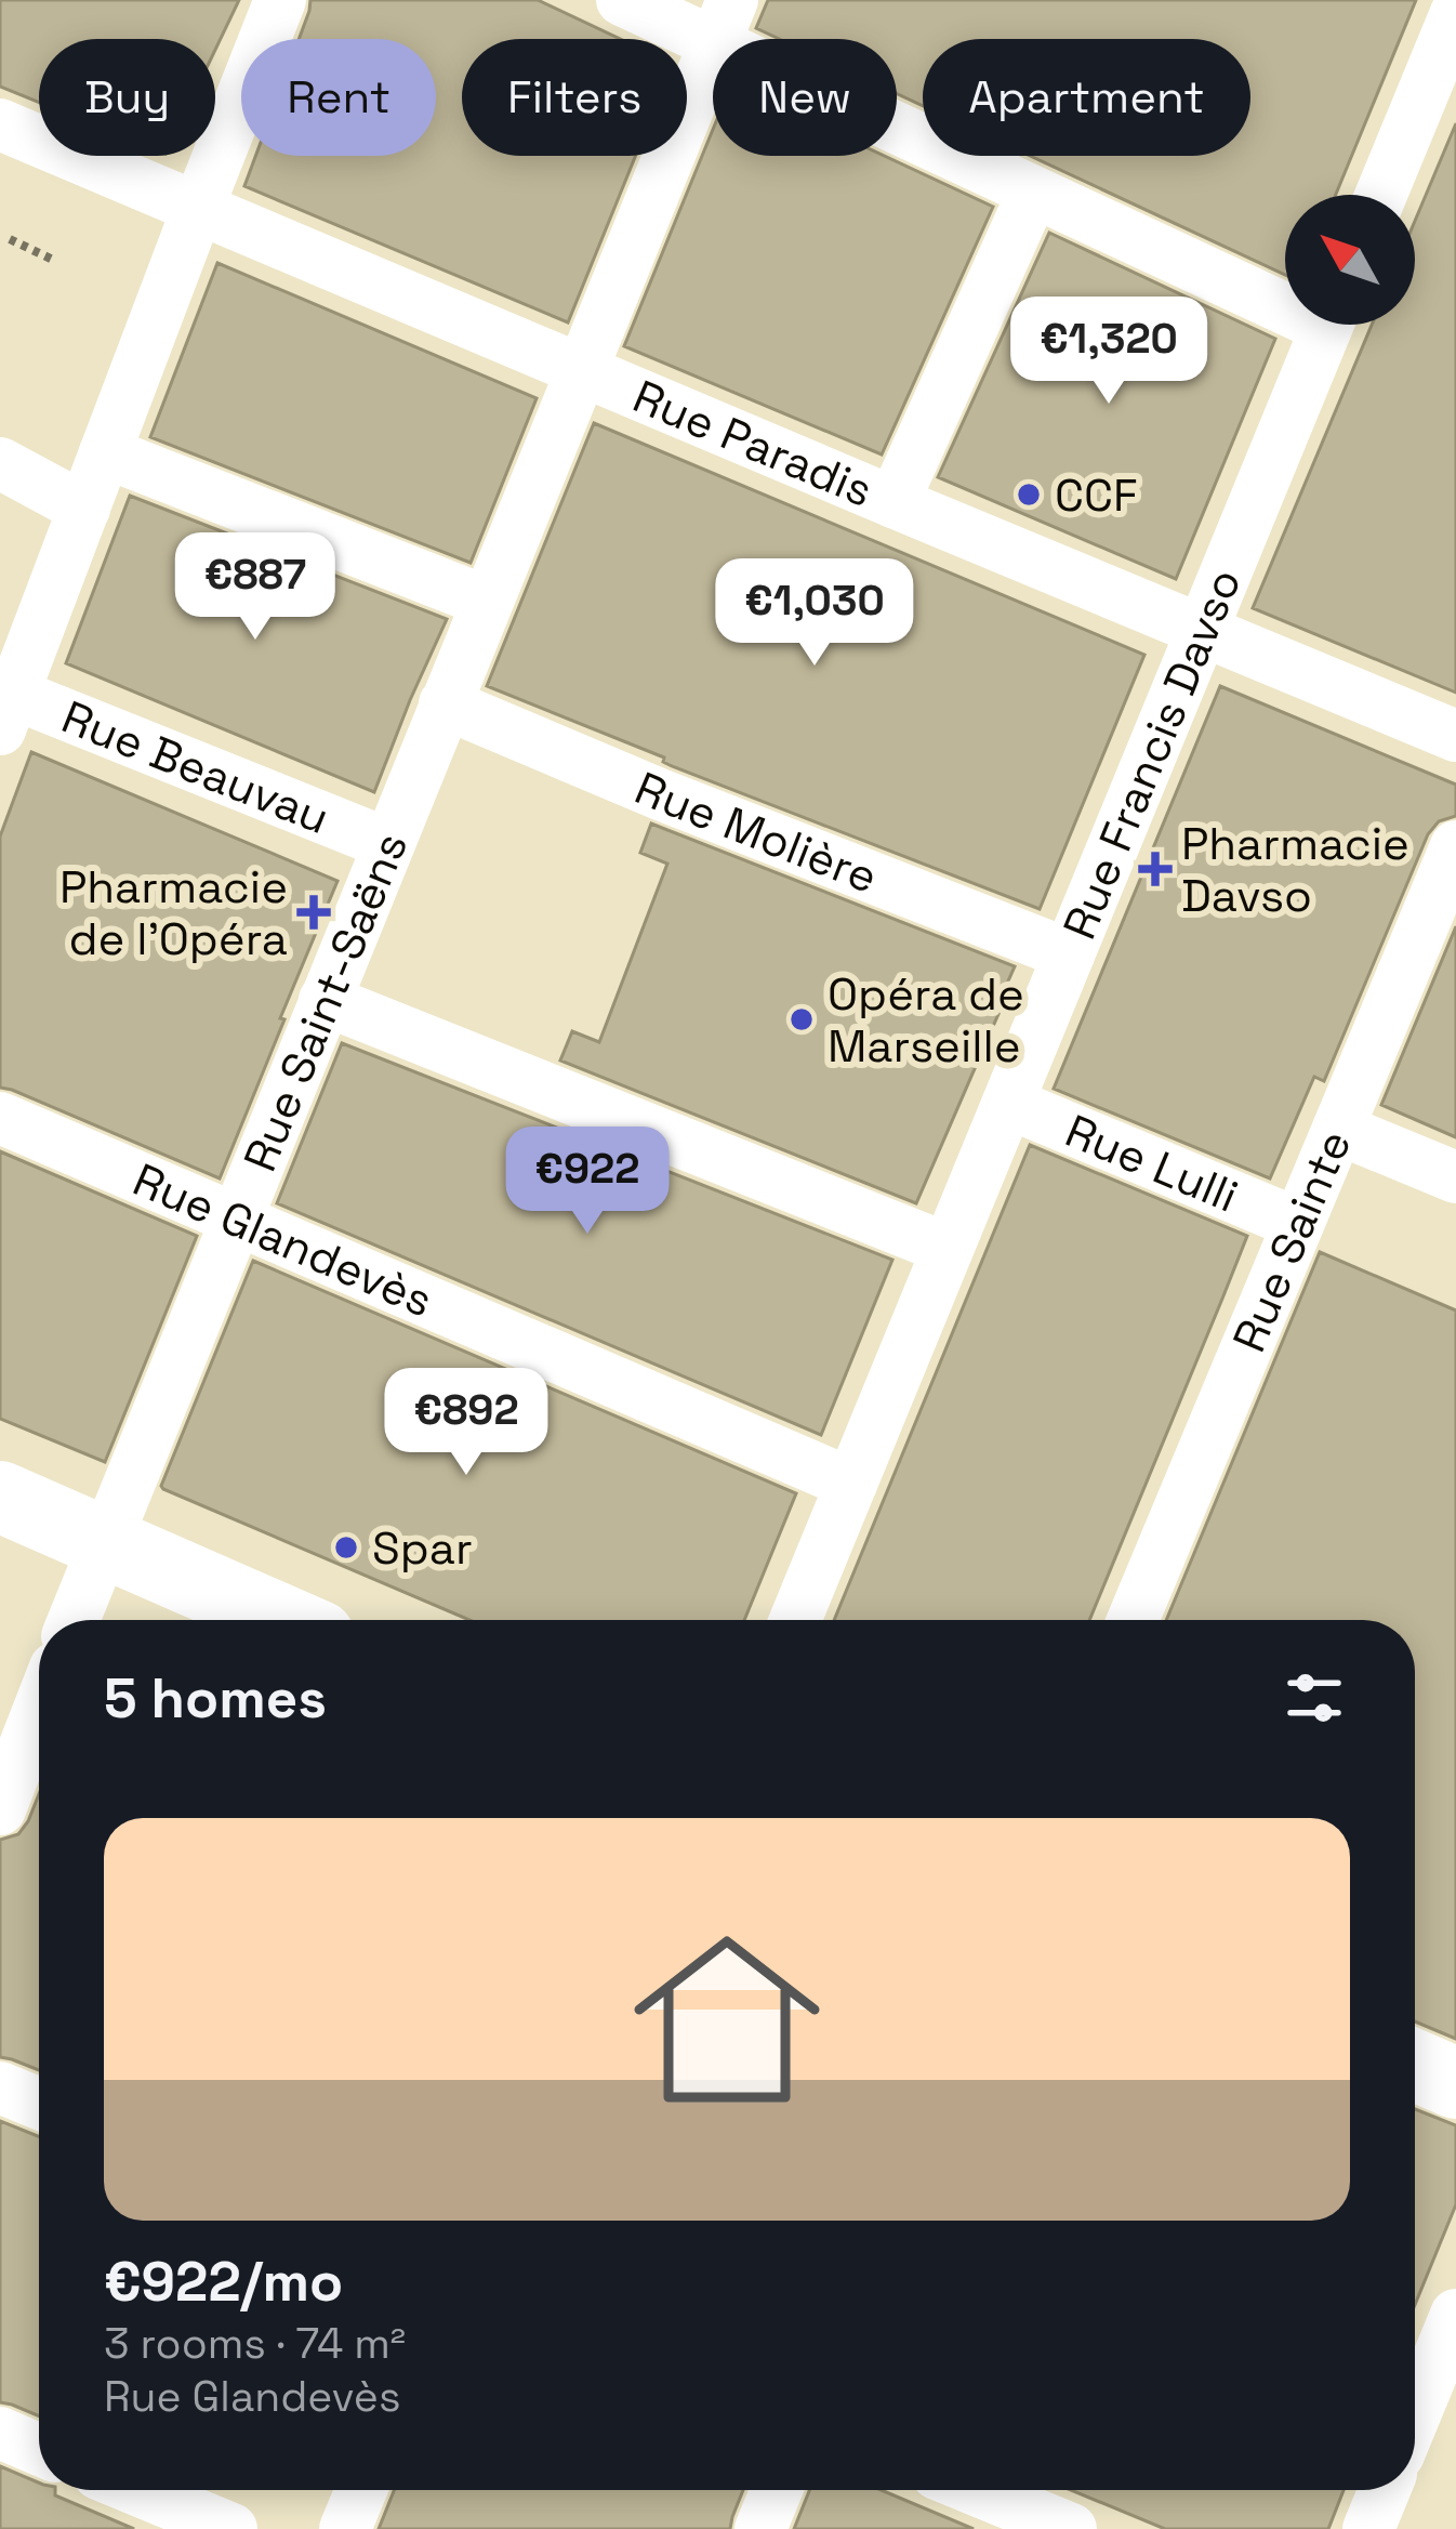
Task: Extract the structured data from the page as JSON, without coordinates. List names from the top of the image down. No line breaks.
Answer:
{"streets":{"street":["Rue Paradis","Rue Francis Davso","Rue Beauvau","Rue Molière","Rue Saint-Saëns","Rue Lulli","Rue Glandevès","Rue Sainte"]},"crossings":[["Rue Paradis","Rue Francis Davso"],["Rue Paradis","Rue Saint-Saëns"],["Rue Francis Davso","Rue Molière"],["Rue Francis Davso","Rue Lulli"],["Rue Francis Davso","Rue Glandevès"],["Rue Beauvau","Rue Saint-Saëns"],["Rue Molière","Rue Saint-Saëns"],["Rue Saint-Saëns","Rue Glandevès"],["Rue Lulli","Rue Sainte"]],"places":{"other":["CCF","Opéra de Marseille","Spar"],"health":["Pharmacie Davso","Pharmacie de l'Opéra"]},"north":"top left","page":{"chip":["Buy","Rent","Filters","New","Apartment"],"price":["€1,320","€887","€1,030","€922","€892"],"heading":"5 homes","list":[{"name":"€922/mo","note":"3 rooms · 74 m² · Rue Glandevès"}]}}
